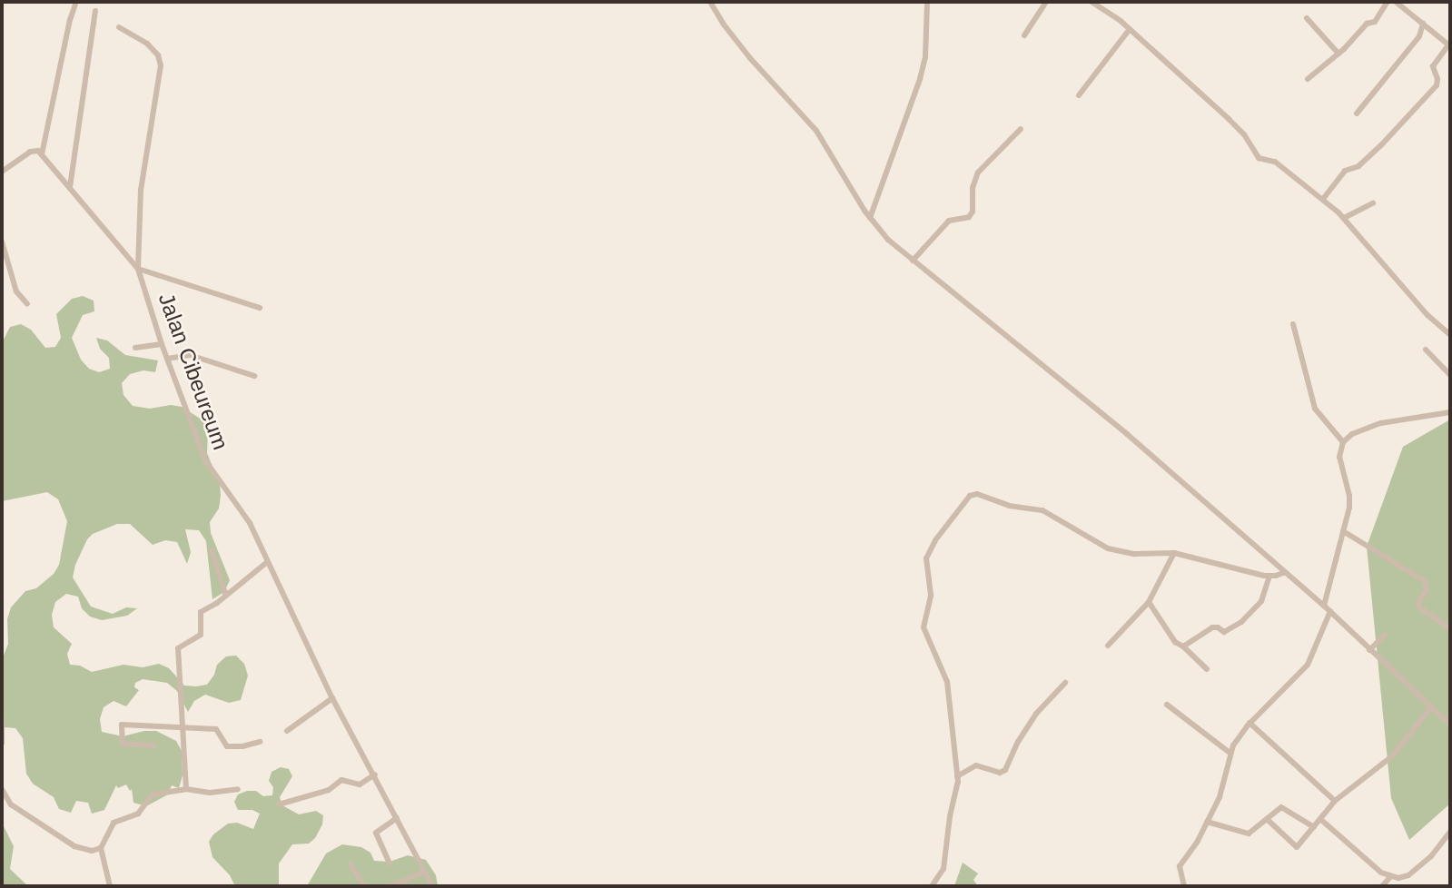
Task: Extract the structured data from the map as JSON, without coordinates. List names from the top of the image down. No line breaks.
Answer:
{"streets":{"street":["Jalan Cibeureum"]}}
